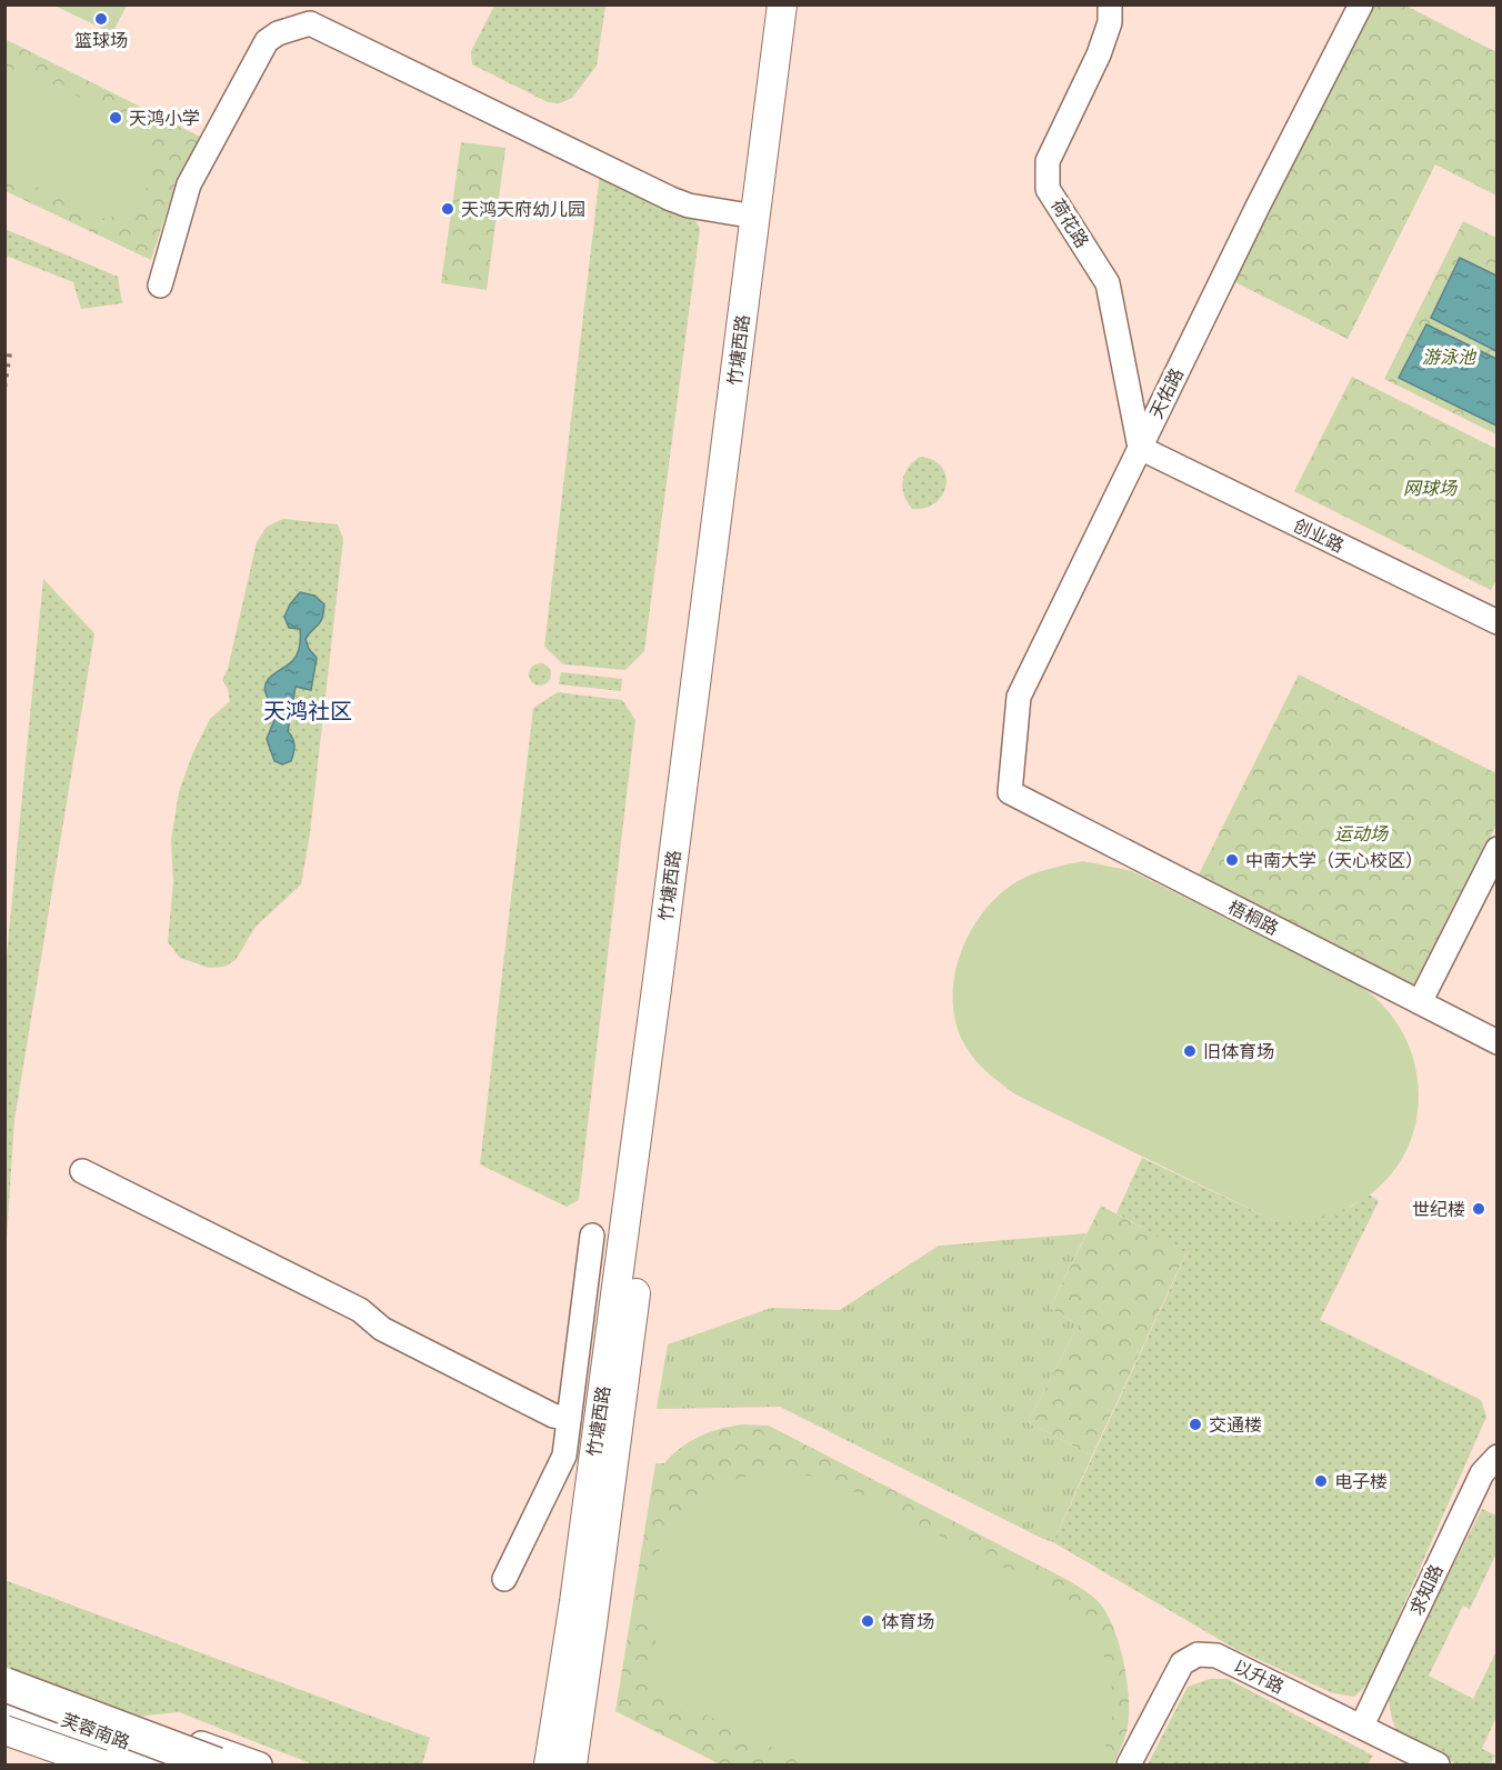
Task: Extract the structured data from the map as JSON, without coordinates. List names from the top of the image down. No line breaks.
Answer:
{"streets":{"main road":["竹塘西路","芙蓉南路"],"street":["荷花路","天佑路","创业路","梧桐路","求知路","以升路"]},"crossings":[["荷花路","天佑路"],["荷花路","创业路"],["天佑路","创业路"],["天佑路","梧桐路"],["求知路","以升路"]],"districts":["天鸿社区"],"parks":["游泳池","网球场","运动场"],"places":["篮球场","天鸿小学","天鸿天府幼儿园","中南大学（天心校区）","旧体育场","世纪楼","交通楼","电子楼","体育场"]}
